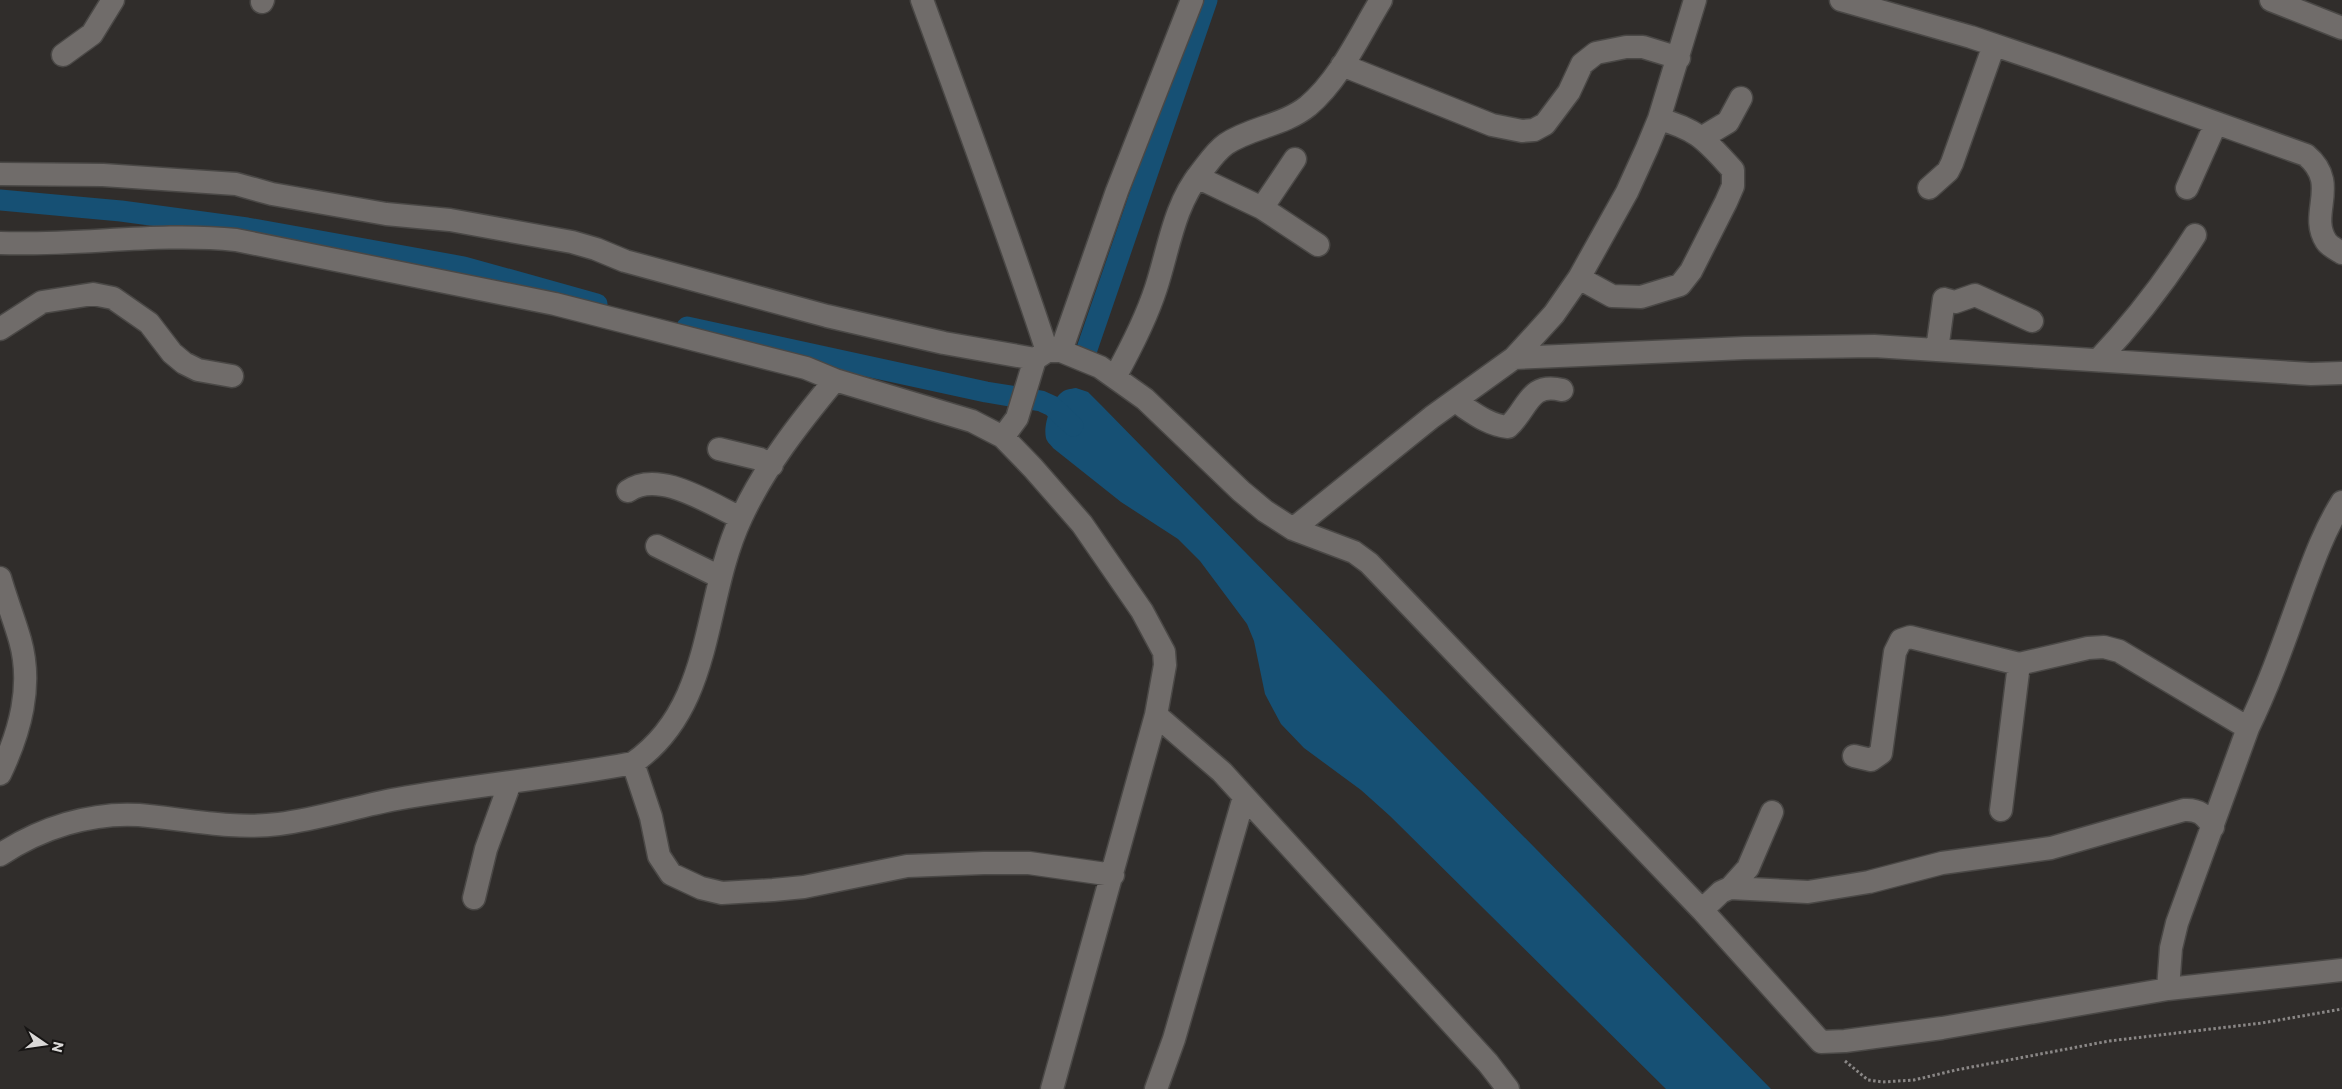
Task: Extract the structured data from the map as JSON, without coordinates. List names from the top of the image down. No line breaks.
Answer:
{"north":"right"}
